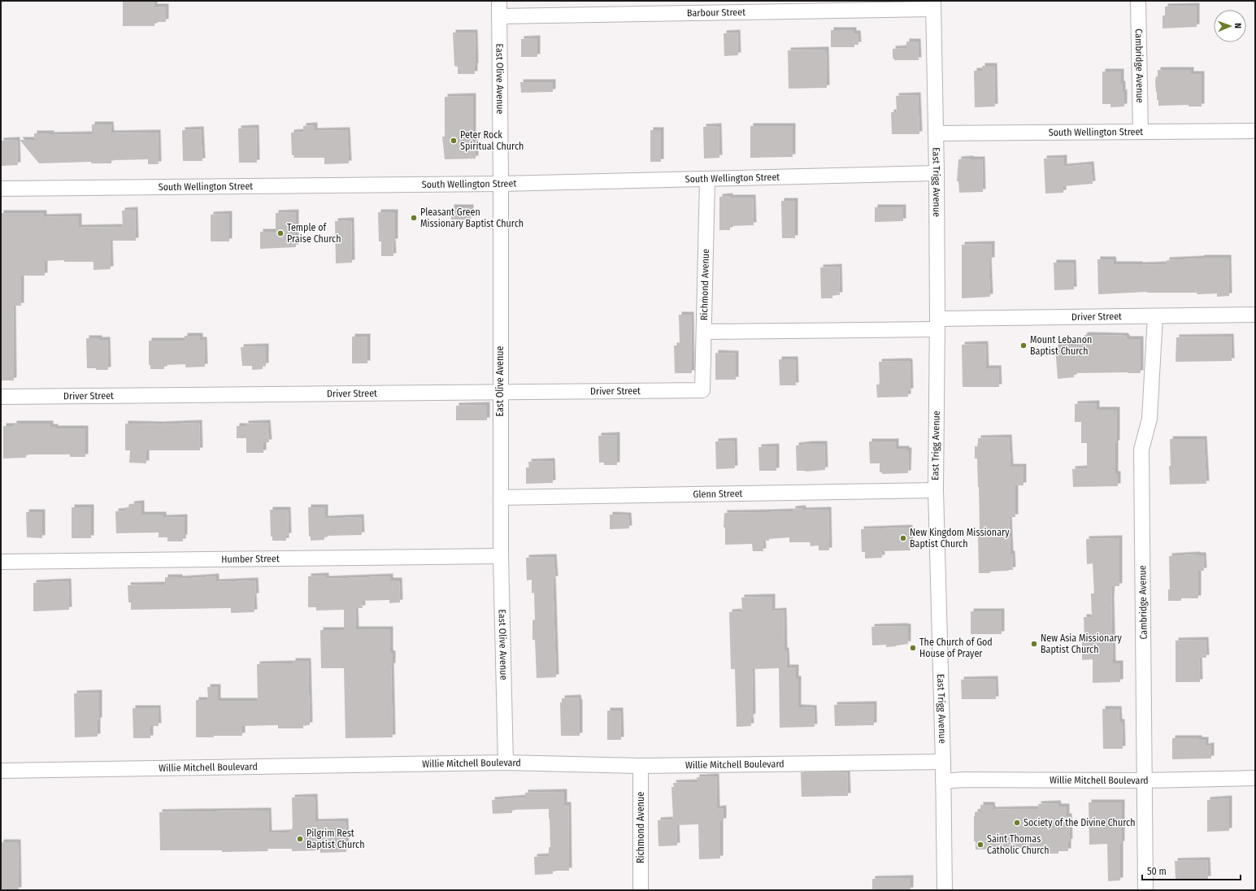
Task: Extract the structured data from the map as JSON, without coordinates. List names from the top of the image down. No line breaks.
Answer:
{"streets":{"street":["Barbour Street","Cambridge Avenue","East Olive Avenue","South Wellington Street","East Trigg Avenue","Richmond Avenue","Driver Street","Glenn Street","Humber Street","Willie Mitchell Boulevard"]},"crossings":[["Barbour Street","East Olive Avenue"],["Barbour Street","East Trigg Avenue"],["Cambridge Avenue","South Wellington Street"],["Cambridge Avenue","Driver Street"],["Cambridge Avenue","Willie Mitchell Boulevard"],["East Olive Avenue","South Wellington Street"],["East Olive Avenue","Driver Street"],["East Olive Avenue","Glenn Street"],["East Olive Avenue","Humber Street"],["East Olive Avenue","Willie Mitchell Boulevard"],["South Wellington Street","East Trigg Avenue"],["South Wellington Street","Richmond Avenue"],["East Trigg Avenue","Driver Street"],["East Trigg Avenue","Glenn Street"],["East Trigg Avenue","Willie Mitchell Boulevard"],["Richmond Avenue","Driver Street"],["Richmond Avenue","Willie Mitchell Boulevard"]],"places":["Peter Rock Spiritual Church","Pleasant Green Missionary Baptist Church","Temple of Praise Church","Mount Lebanon Baptist Church","New Kingdom Missionary Baptist Church","New Asia Missionary Baptist Church","The Church of God House of Prayer","Society of the Divine Church","Pilgrim Rest Baptist Church","Saint Thomas Catholic Church"],"scale_bar":"50 m","north":"right"}
